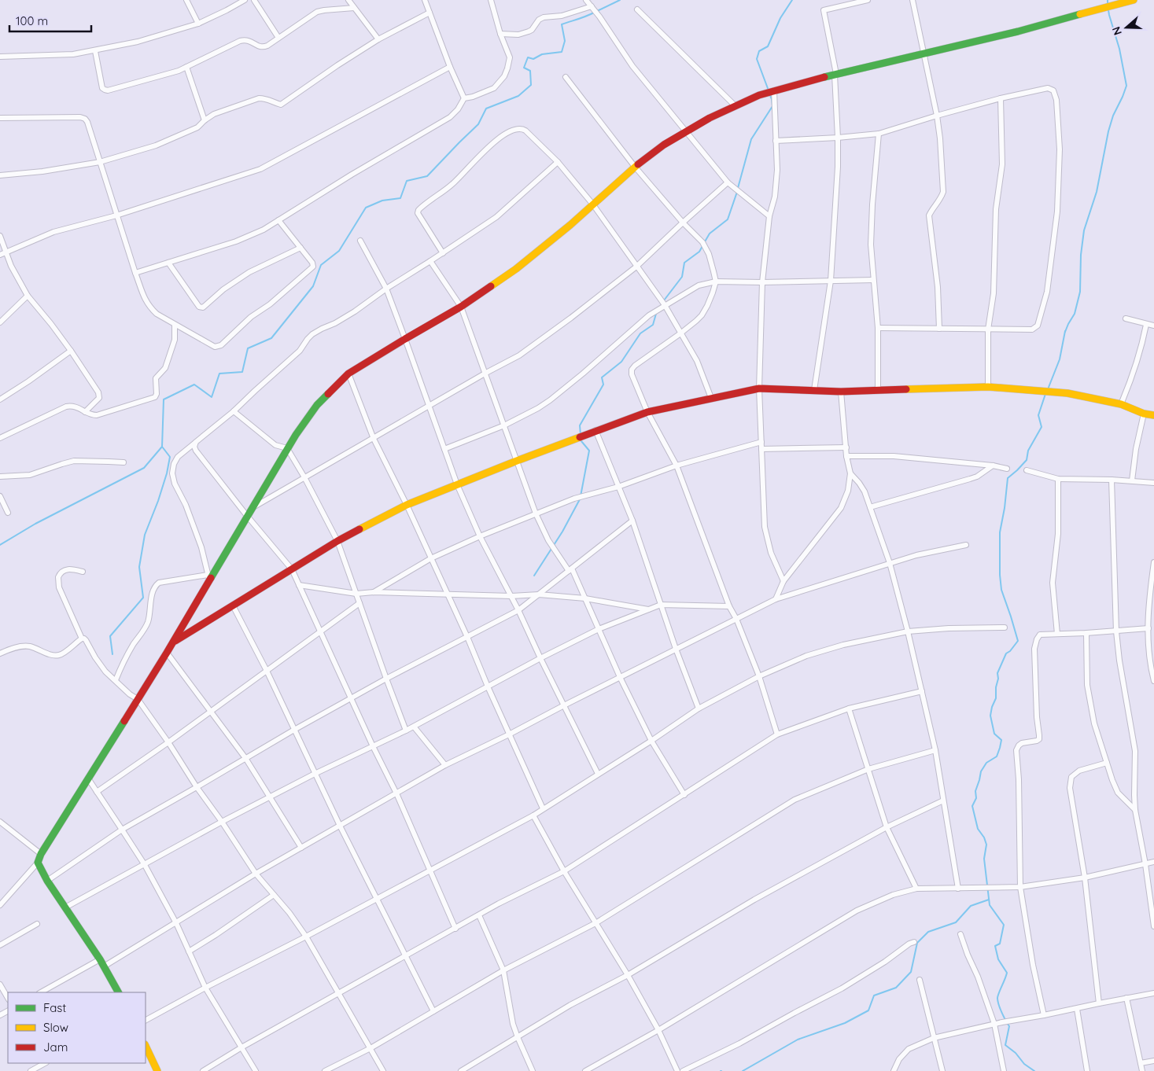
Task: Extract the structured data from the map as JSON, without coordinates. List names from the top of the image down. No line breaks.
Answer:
{"legend":["Fast","Slow","Jam"],"scale_bar":"100 m","north":"left"}
